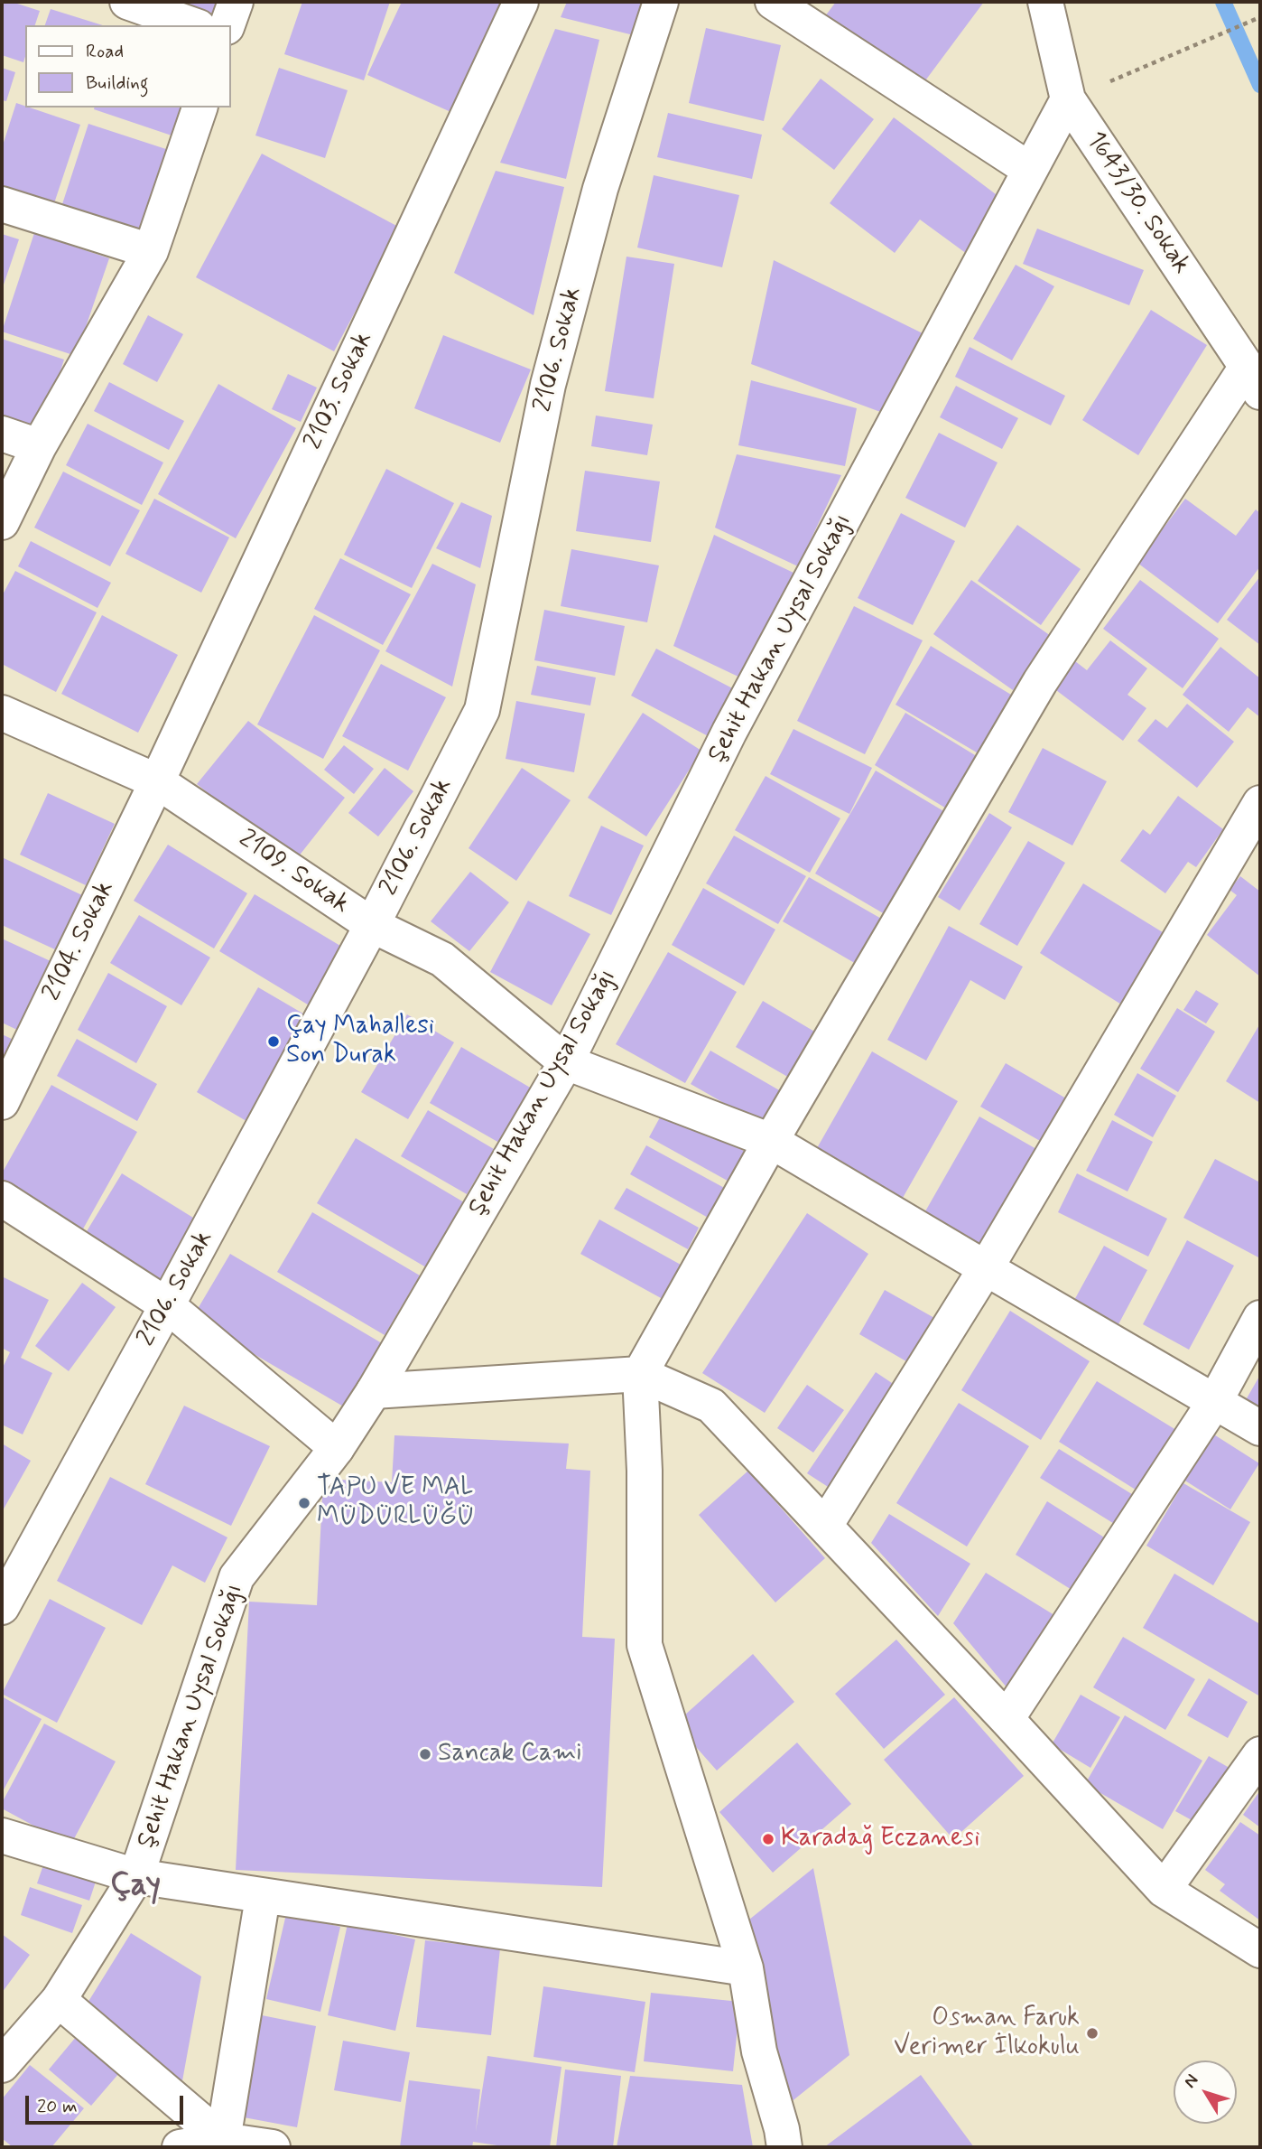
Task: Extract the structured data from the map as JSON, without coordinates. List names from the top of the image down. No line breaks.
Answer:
{"streets":{"street":["1643/30. Sokak","2106. Sokak","2103. Sokak","Şehit Hakan Uysal Sokağı","2109. Sokak","2104. Sokak"]},"crossings":[["1643/30. Sokak","Şehit Hakan Uysal Sokağı"],["2106. Sokak","2109. Sokak"],["2103. Sokak","2109. Sokak"],["2103. Sokak","2104. Sokak"],["Şehit Hakan Uysal Sokağı","2109. Sokak"],["2109. Sokak","2104. Sokak"]],"districts":["Çay"],"places":["Çay Mahallesi Son Durak","TAPU VE MAL MÜDÜRLÜĞÜ","Sancak Cami","Karadağ Eczanesi","Osman Faruk Verimer İlkokulu"],"legend":["Road","Building"],"scale_bar":"20 m","north":"top left"}
